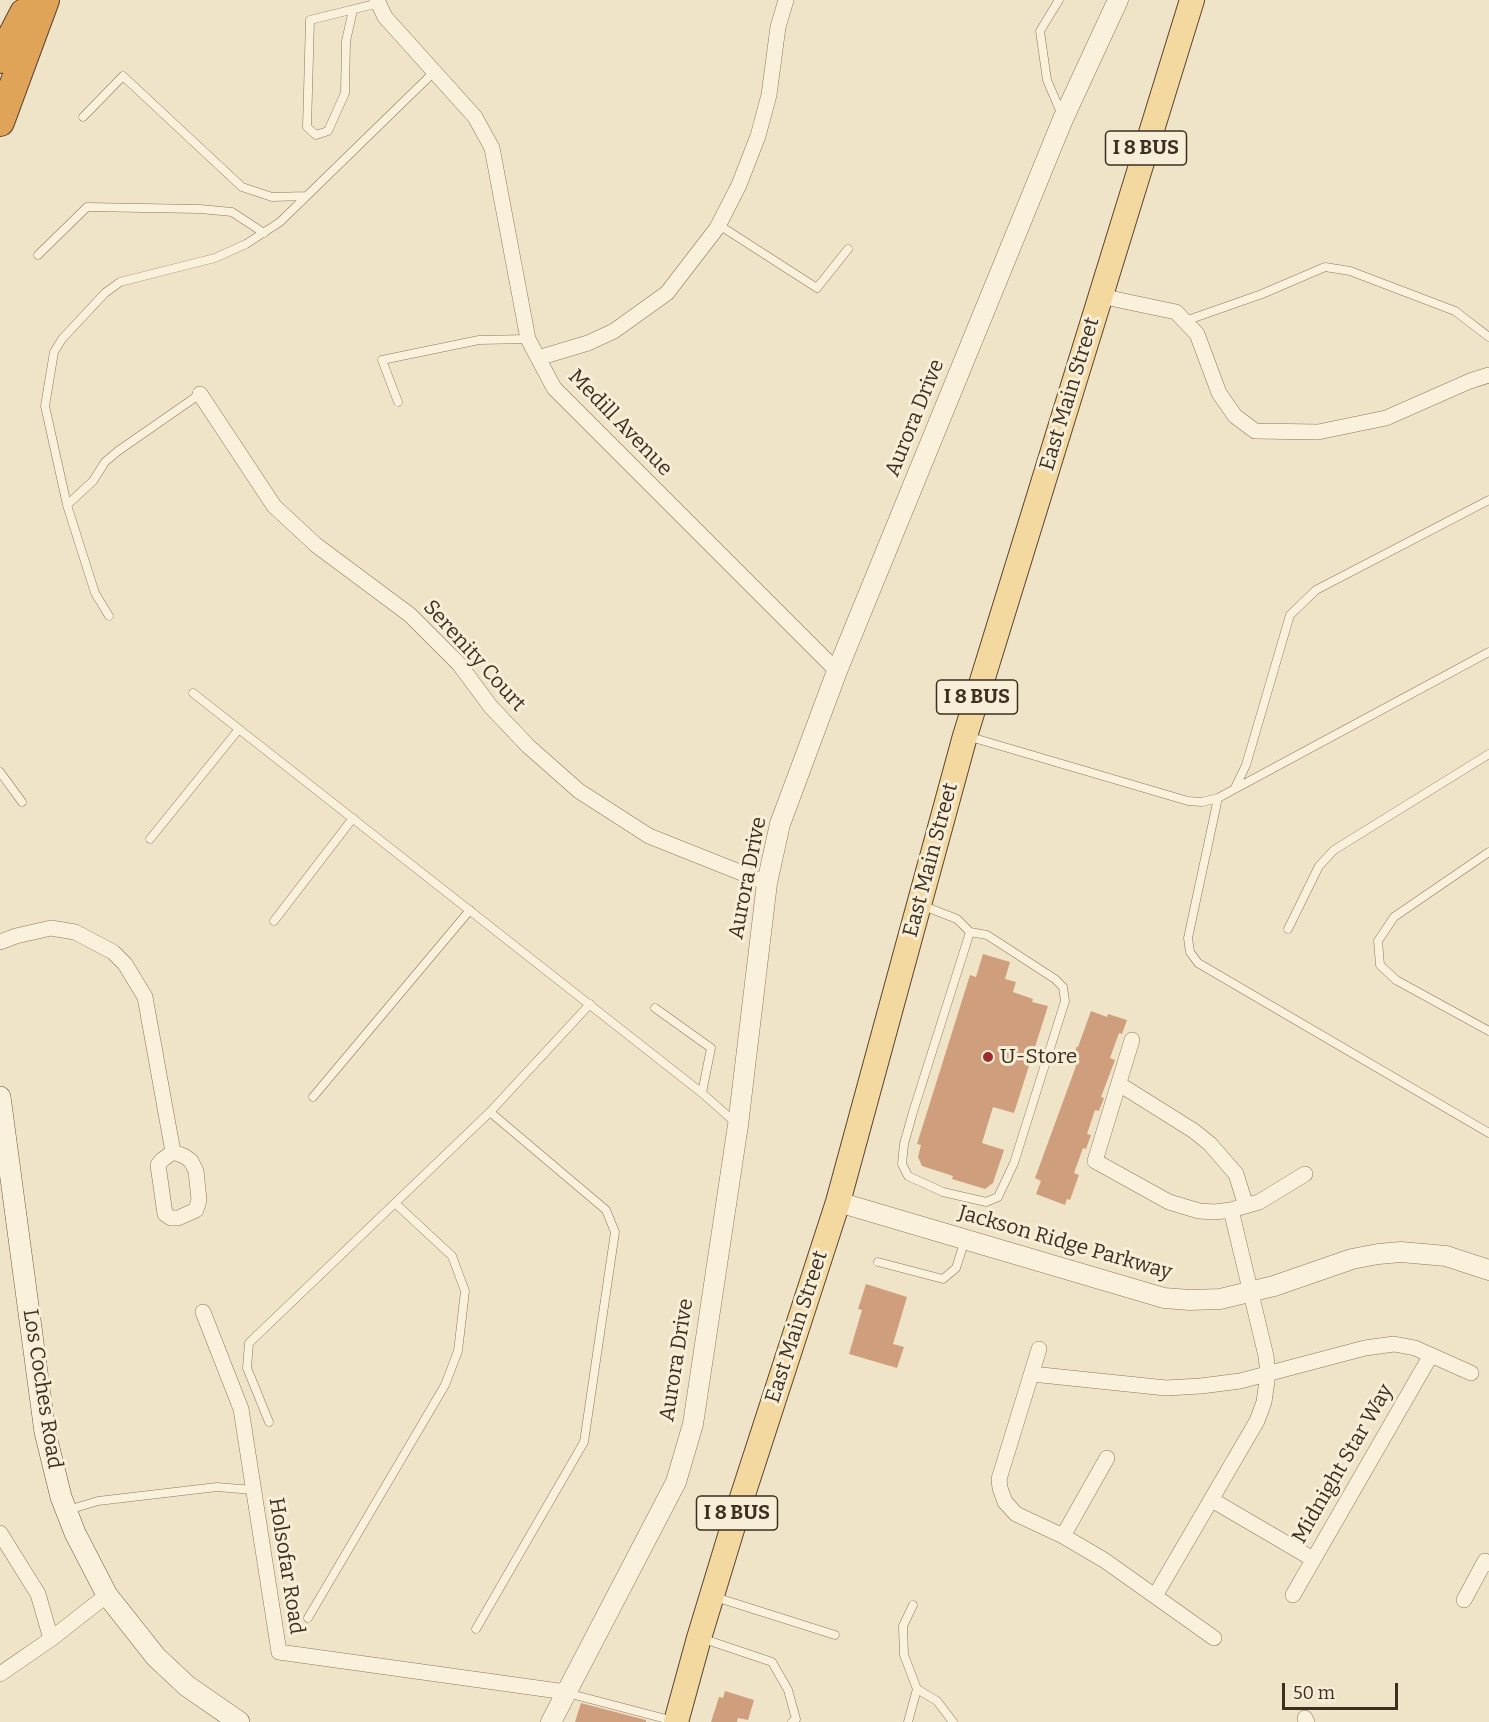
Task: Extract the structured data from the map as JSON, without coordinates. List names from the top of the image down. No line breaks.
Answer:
{"streets":{"main road":["I 8 BUS","East Main Street","Los Coches Road"],"street":["Aurora Drive","Medill Avenue","Serenity Court","Jackson Ridge Parkway","Midnight Star Way","Holsofar Road"]},"crossings":[["East Main Street","Jackson Ridge Parkway"],["Aurora Drive","Medill Avenue"],["Aurora Drive","Serenity Court"],["Aurora Drive","Holsofar Road"]],"places":["U-Store"],"scale_bar":"50 m"}
